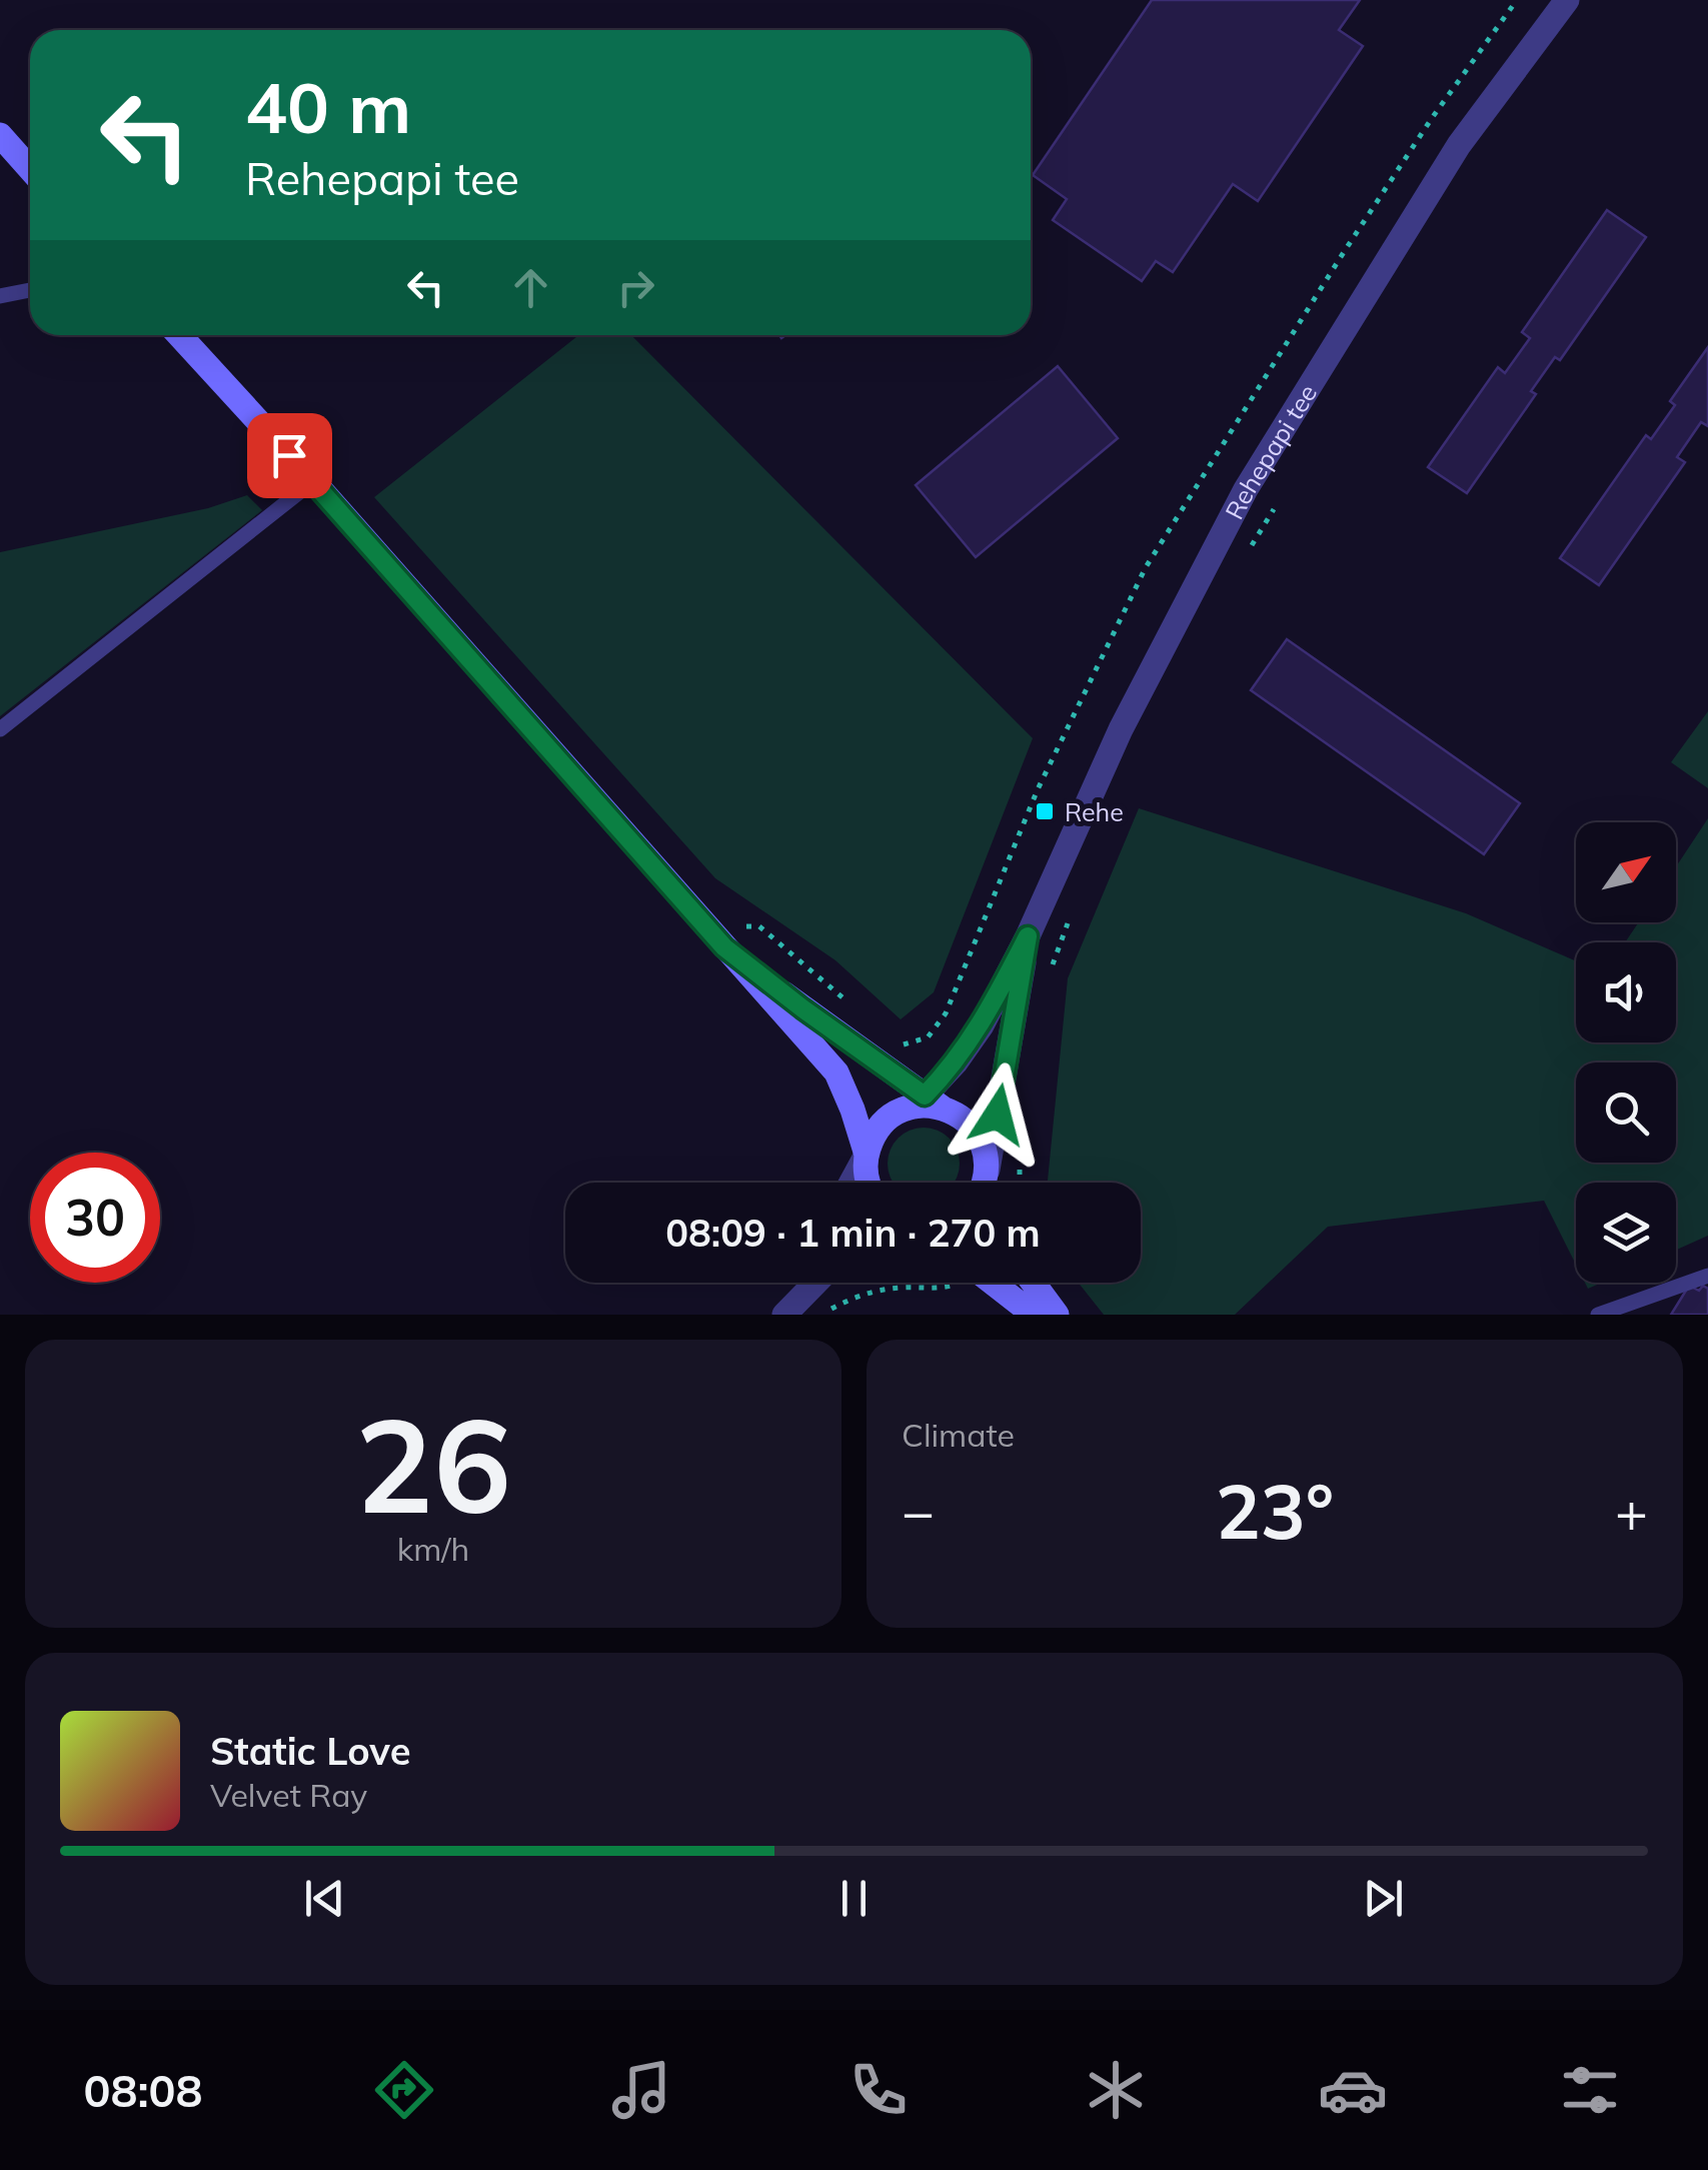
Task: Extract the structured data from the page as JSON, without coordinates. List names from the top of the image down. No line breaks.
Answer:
{"streets":{"street":["Rehepapi tee"]},"places":{"transit":["Rehe"]},"north":"top right","page":{"turn":["40 m","Rehepapi tee"],"limit":"30","trip":"08:09 · 1 min · 270 m","tile":[["26","km/h"],"Climate"],"heat":["−","23°","+"],"song":["Static Love","Velvet Ray"],"tabs":"08:08"}}
